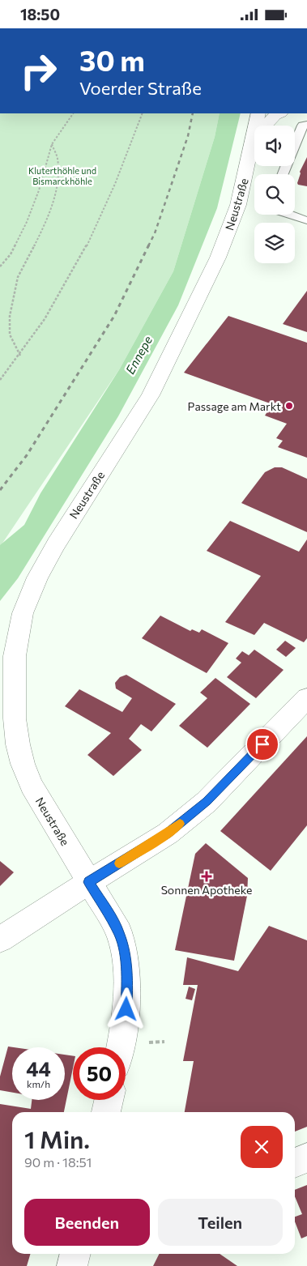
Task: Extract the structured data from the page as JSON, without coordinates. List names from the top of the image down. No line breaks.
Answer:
{"streets":{"main road":["Neustraße"]},"water":["Ennepe"],"parks":["Kluterthöhle und Bismarckhöhle"],"places":{"other":["Passage am Markt"],"health":["Sonnen Apotheke"]},"page":{"status":"18:50","turn":["30 m","Voerder Straße"],"speed":"44 km/h","limit":"50","heading":["1 Min.","90 m · 18:51"],"buttons":["Beenden","Teilen"]}}
